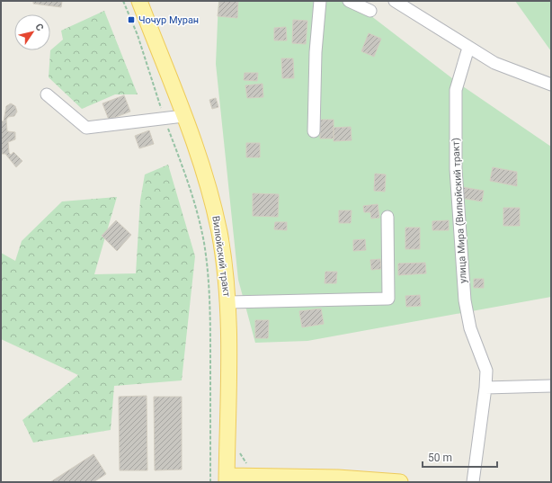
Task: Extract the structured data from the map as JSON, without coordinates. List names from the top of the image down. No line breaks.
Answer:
{"streets":{"main road":["Вилюйский тракт"],"street":["улица Мира (Вилюйский тракт)"]},"places":{"transit":["Чочур Муран"]},"scale_bar":"50 m","north":"top right"}
